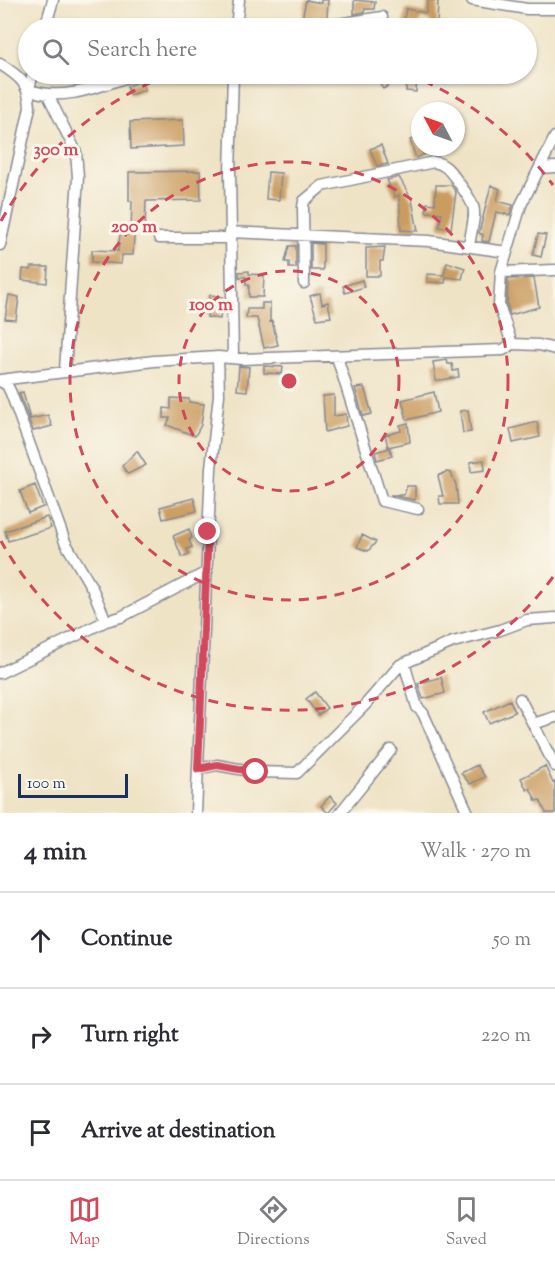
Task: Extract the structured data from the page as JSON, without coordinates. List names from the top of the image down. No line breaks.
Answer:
{"scale_bar":"100 m","north":"top left","page":{"search":"Search here","scale":"100 m","heading":["4 min","Walk · 270 m"],"list":[["Continue","50 m"],["Turn right","220 m"],"Arrive at destination"],"nav":["Map","Directions","Saved"]},"rings":["300 m","200 m","100 m"]}
